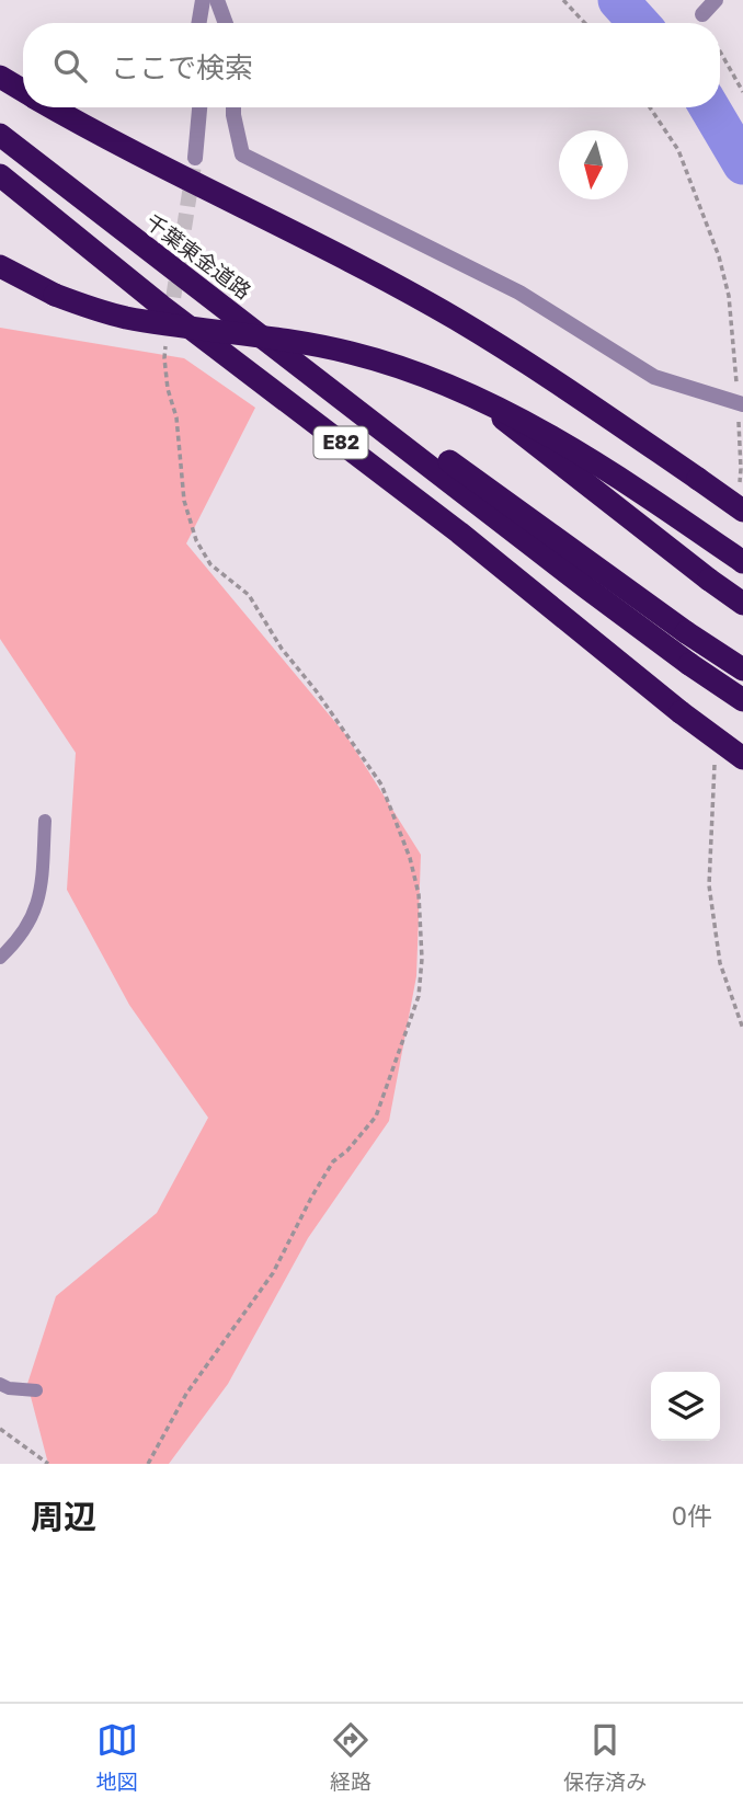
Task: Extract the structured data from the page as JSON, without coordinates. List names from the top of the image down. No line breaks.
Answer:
{"streets":{"highway":["千葉東金道路","E82"]},"crossings":[["千葉東金道路","E82"]],"north":"bottom","page":{"search":"ここで検索","heading":["周辺","0件"],"nav":["地図","経路","保存済み"]}}
